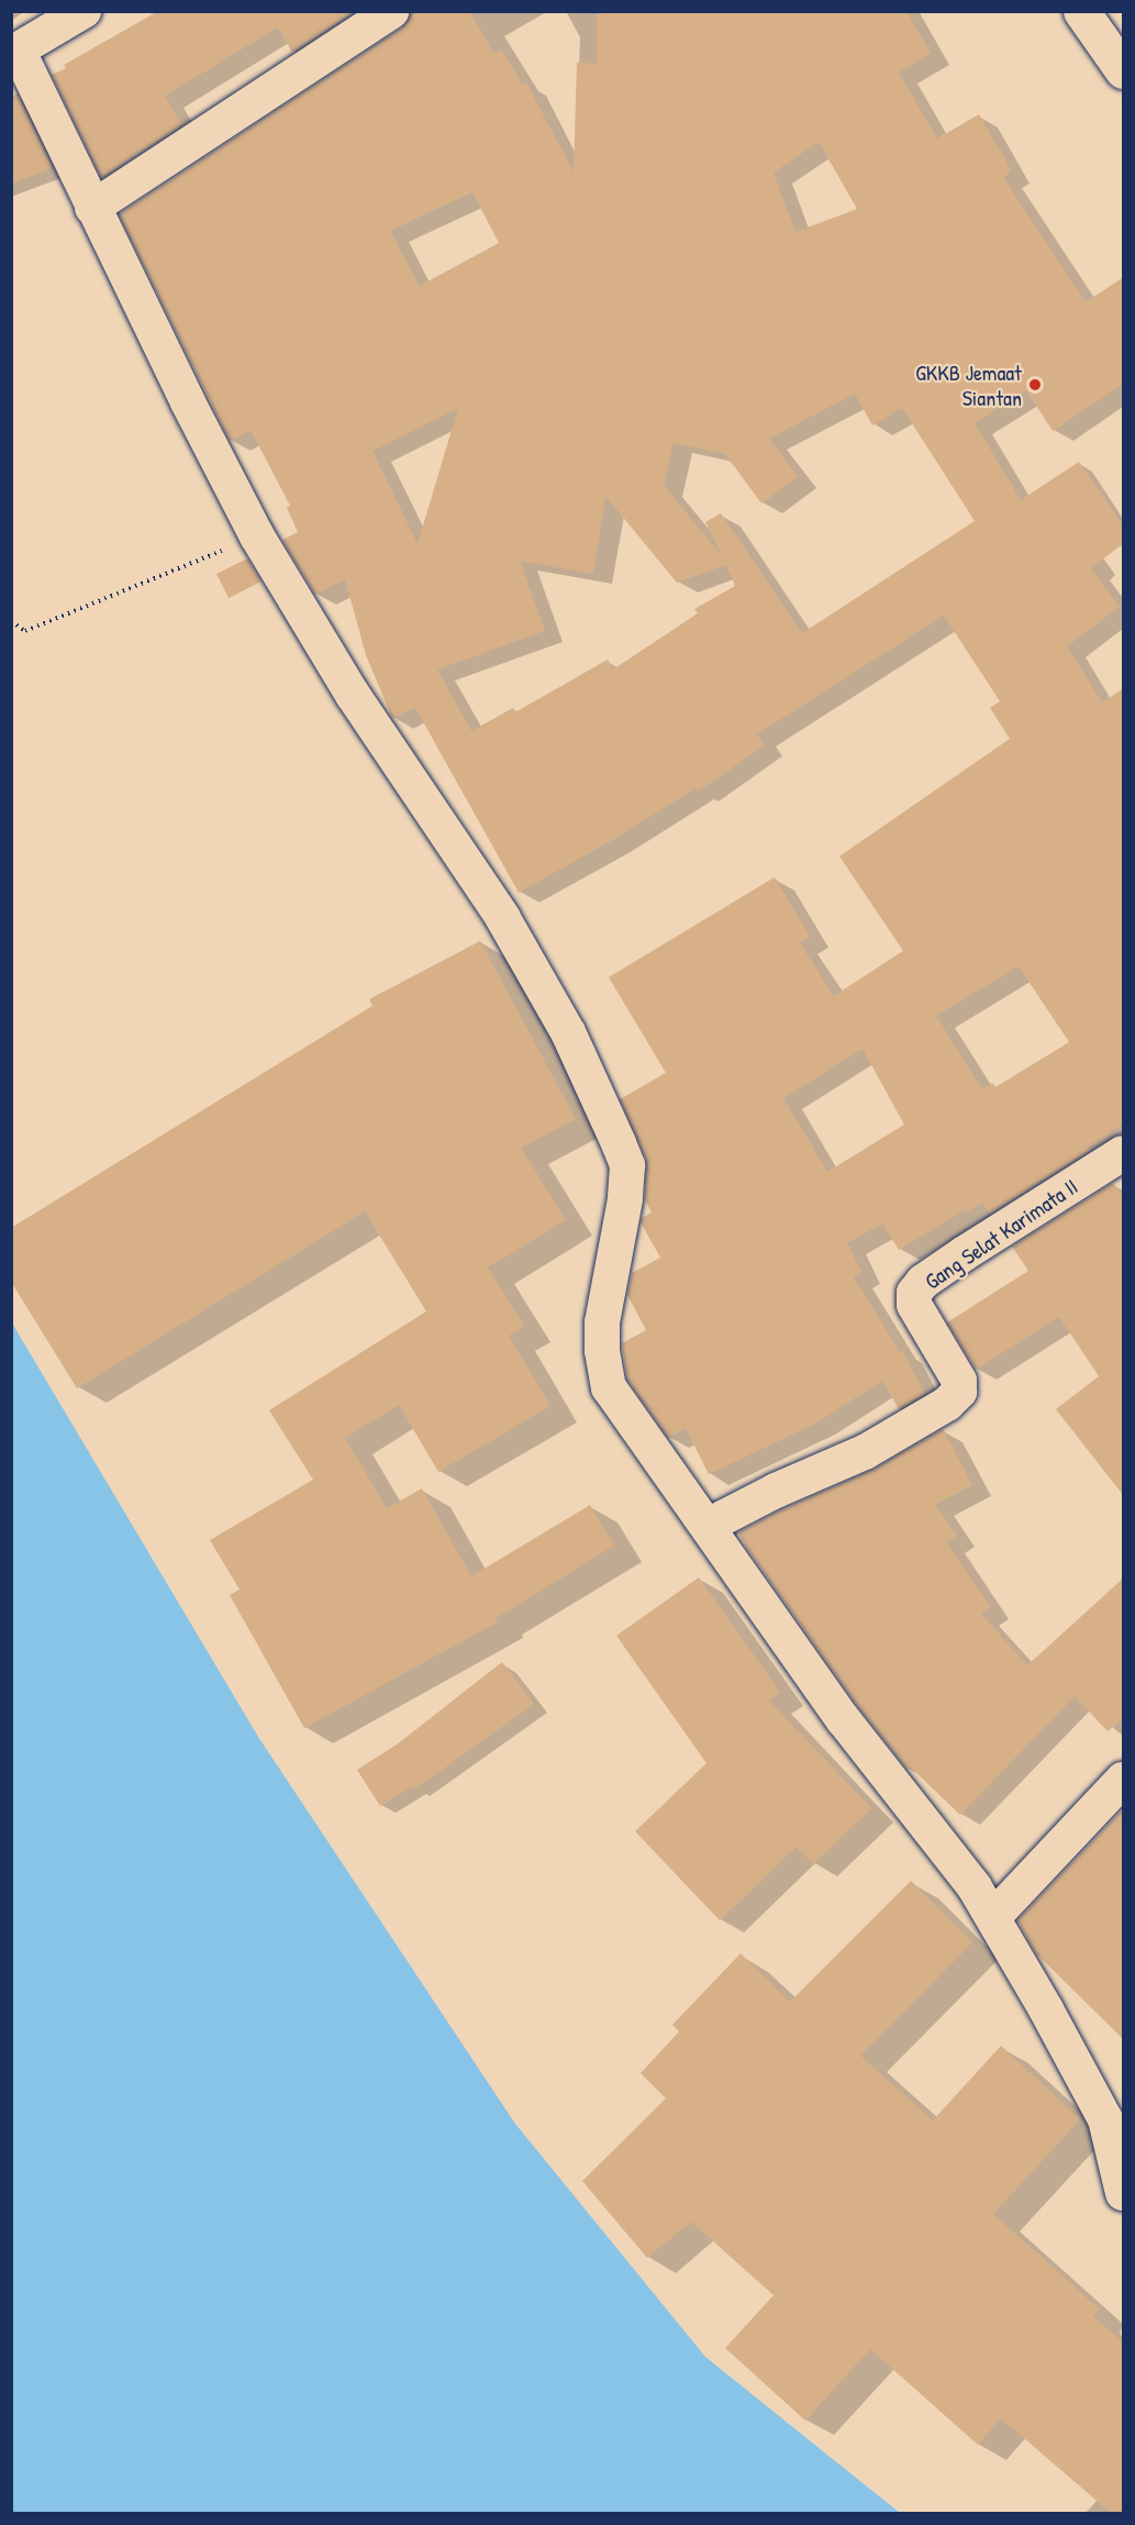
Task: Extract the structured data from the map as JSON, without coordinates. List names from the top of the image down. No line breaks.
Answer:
{"streets":{"street":["Gang Selat Karimata II"]},"places":["GKKB Jemaat Siantan"]}
